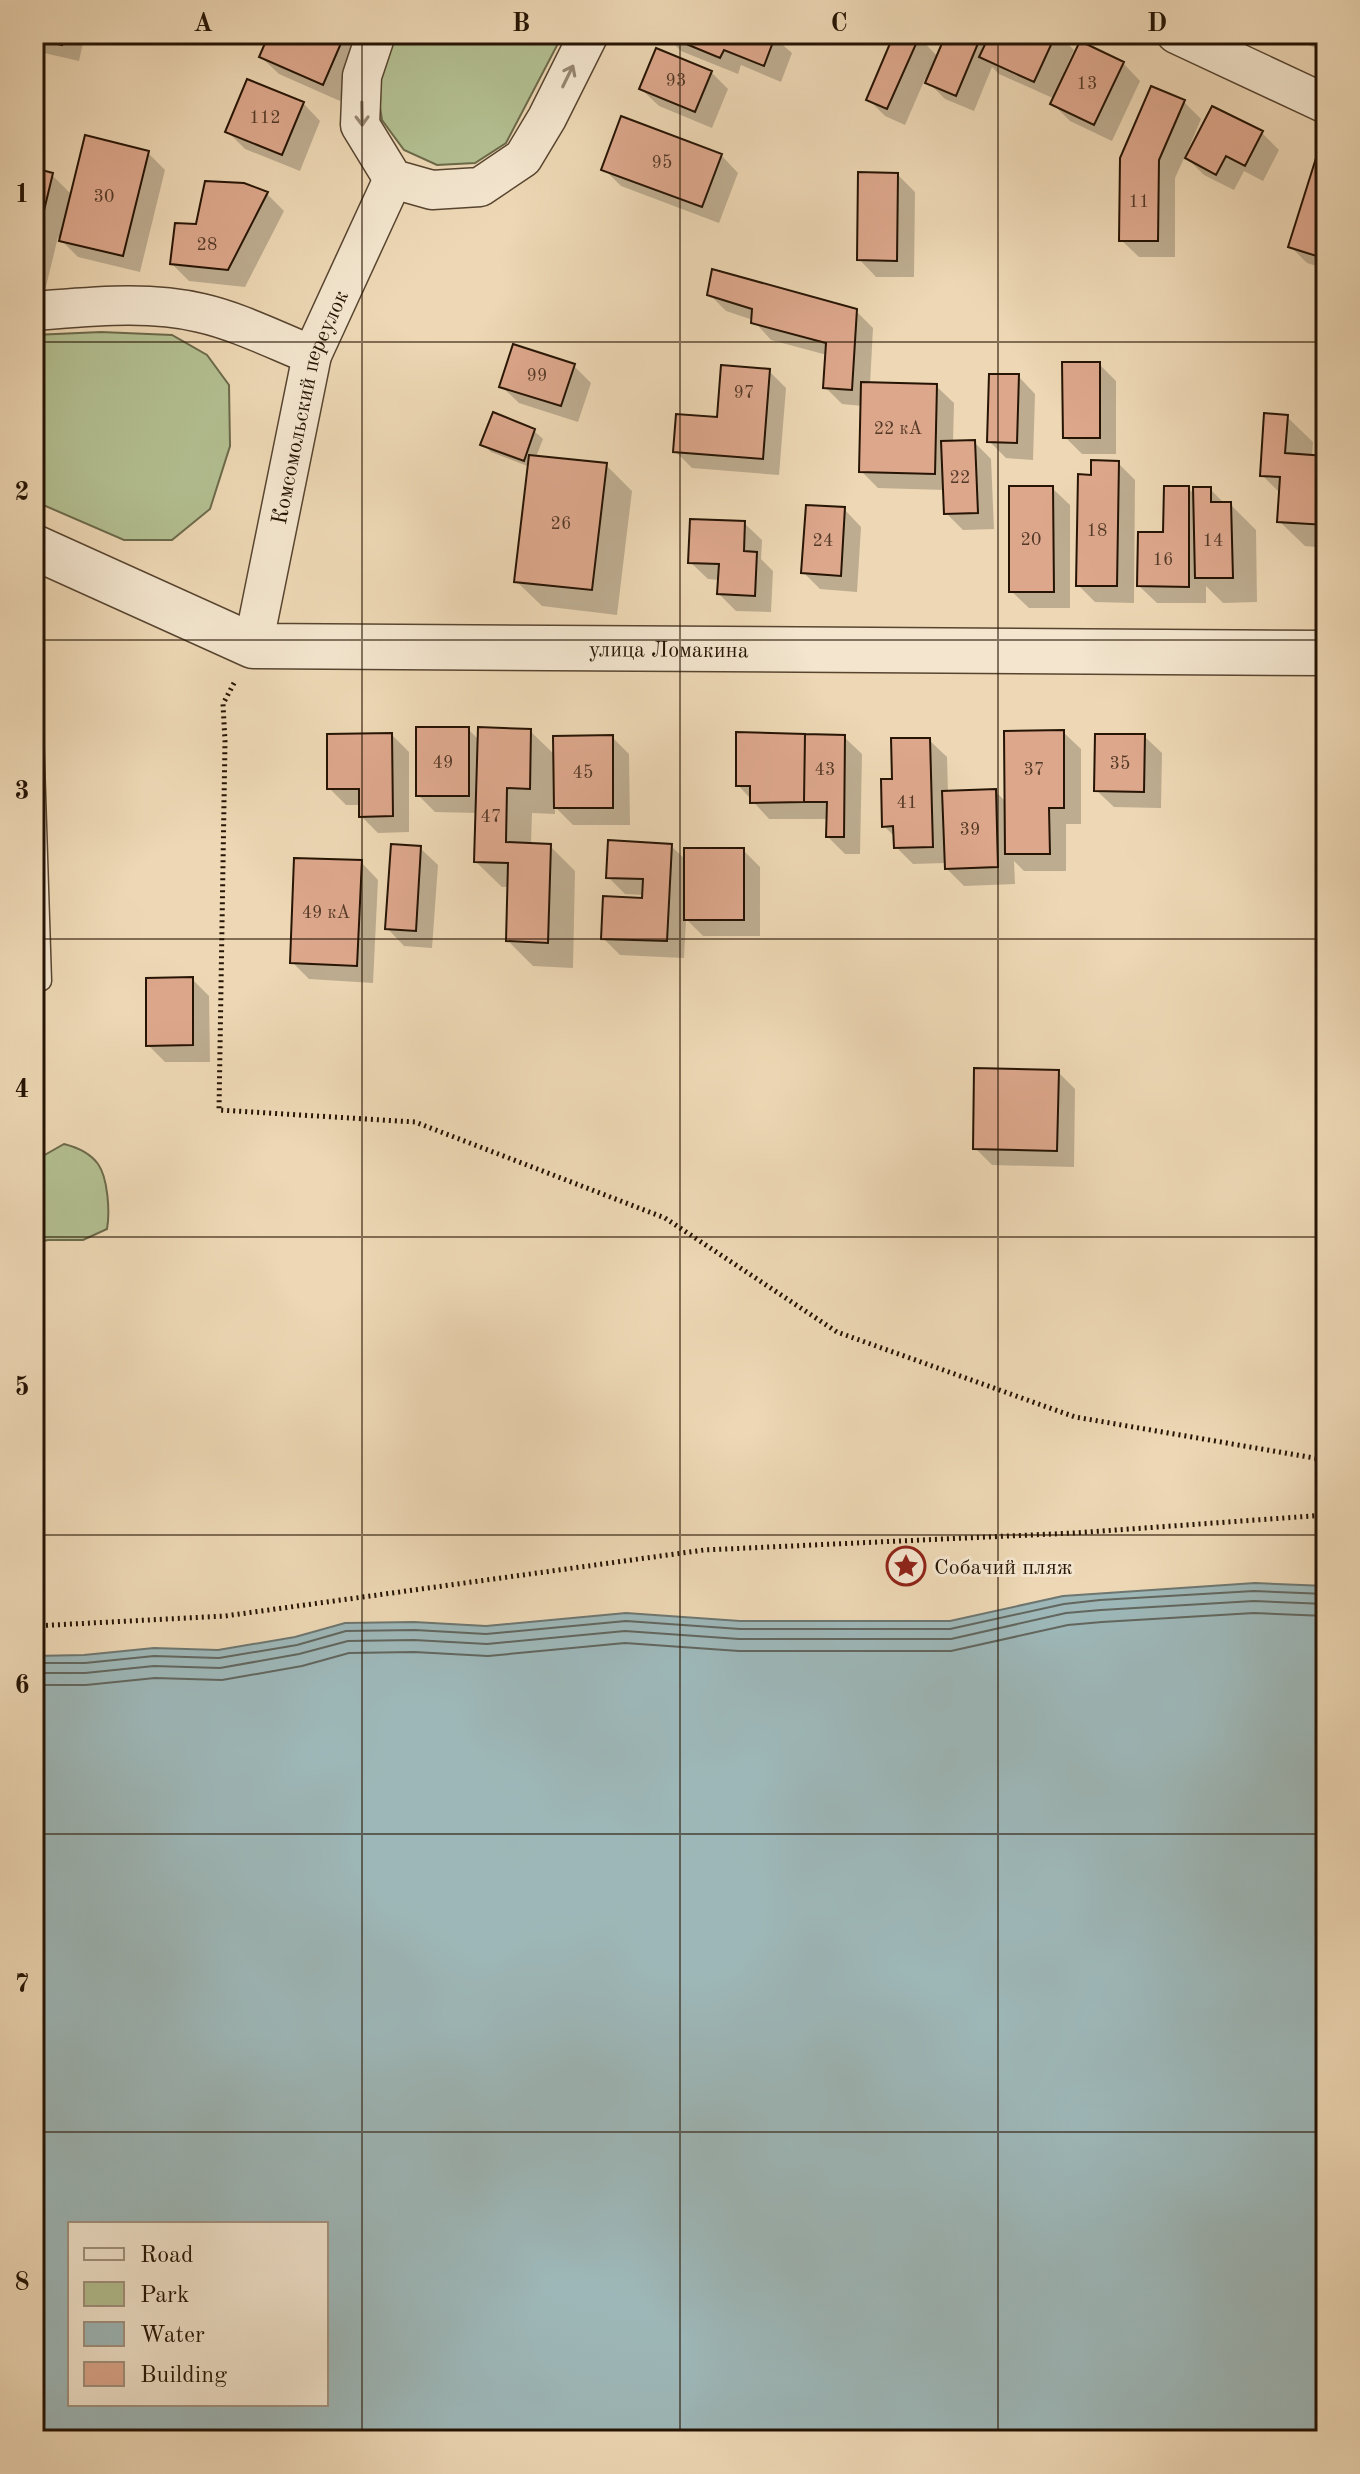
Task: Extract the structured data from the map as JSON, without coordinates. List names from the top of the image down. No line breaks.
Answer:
{"streets":{"street":["Комсомольский переулок","улица Ломакина"]},"crossings":[["Комсомольский переулок","улица Ломакина"]],"places":{"place":["Собачий пляж"]},"house_numbers":["93","13","112","95","30","11","28","99","97","22 кА","22","26","18","20","24","14","16","49","35","43","37","45","41","47","39","49 кА"],"legend":["Road","Park","Water","Building"],"grid":{"columns":["A","B","C","D"],"rows":["1","2","3","4","5","6","7","8"]}}
